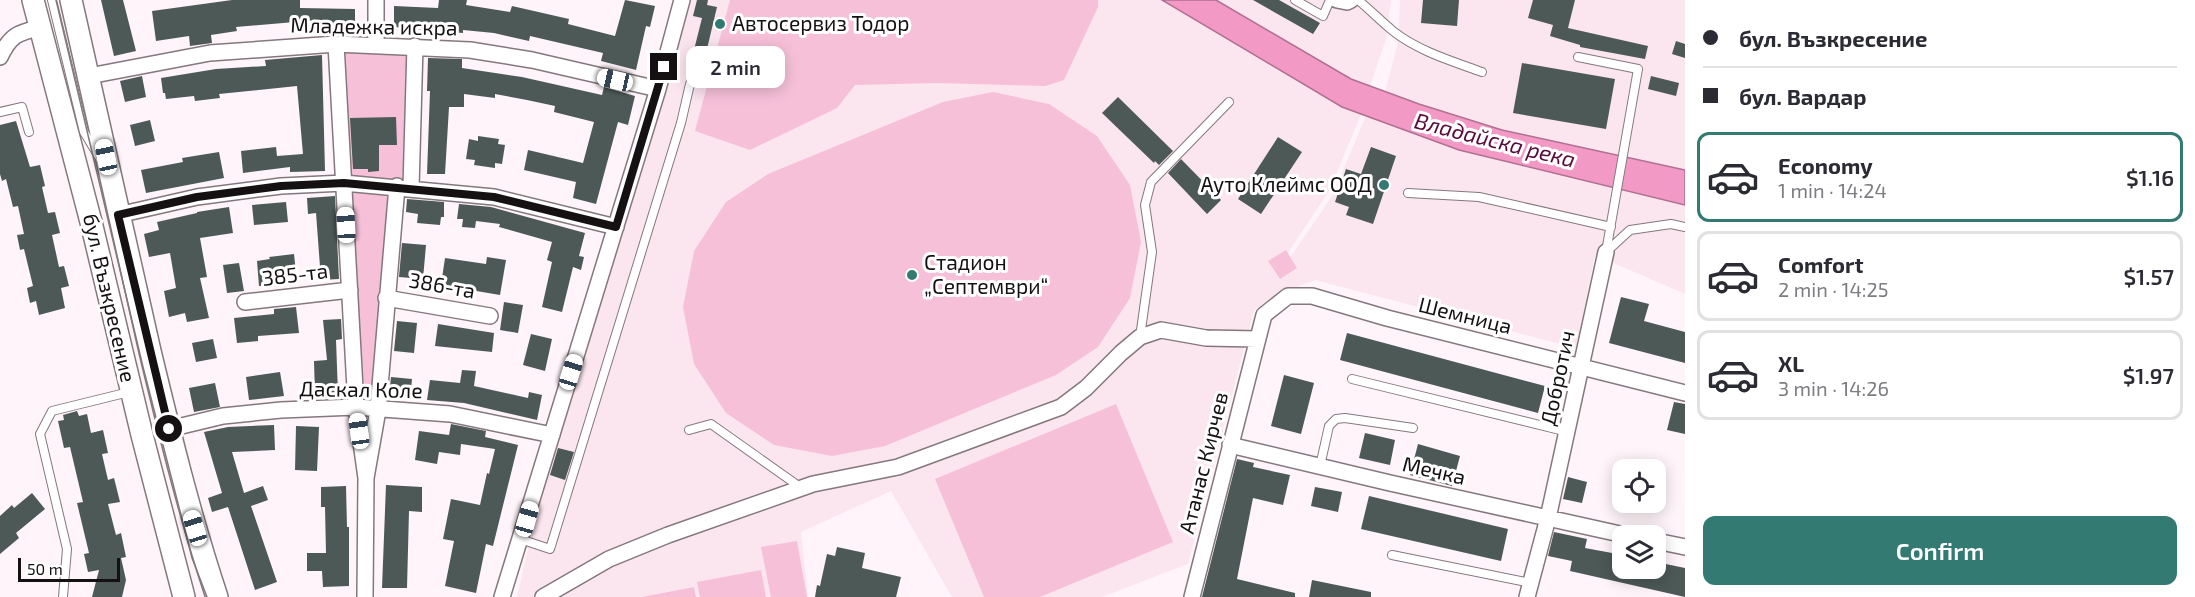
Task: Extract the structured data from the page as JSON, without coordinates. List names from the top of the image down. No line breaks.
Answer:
{"streets":{"main road":["бул. Възкресение"],"street":["Младежка искра","385-та","386-та","Шемница","Добротич","Даскал Коле","Атанас Кирчев","Мечка"]},"crossings":[["Младежка искра","бул. Възкресение"],["бул. Възкресение","Даскал Коле"],["Шемница","Добротич"],["Шемница","Атанас Кирчев"],["Добротич","Мечка"],["Атанас Кирчев","Мечка"]],"water":["Владайска река"],"places":["Автосервиз Тодор","Ауто Клеймс ООД","Стадион „Септември“"],"scale_bar":"50 m","page":{"banner":["бул. Възкресение","бул. Вардар"],"bubble":"2 min","list":[{"name":"Economy","note":"1 min · 14:24","value":"$1.16"},{"name":"Comfort","note":"2 min · 14:25","value":"$1.57"},{"name":"XL","note":"3 min · 14:26","value":"$1.97"}],"buttons":"Confirm","scale":"50 m"}}
